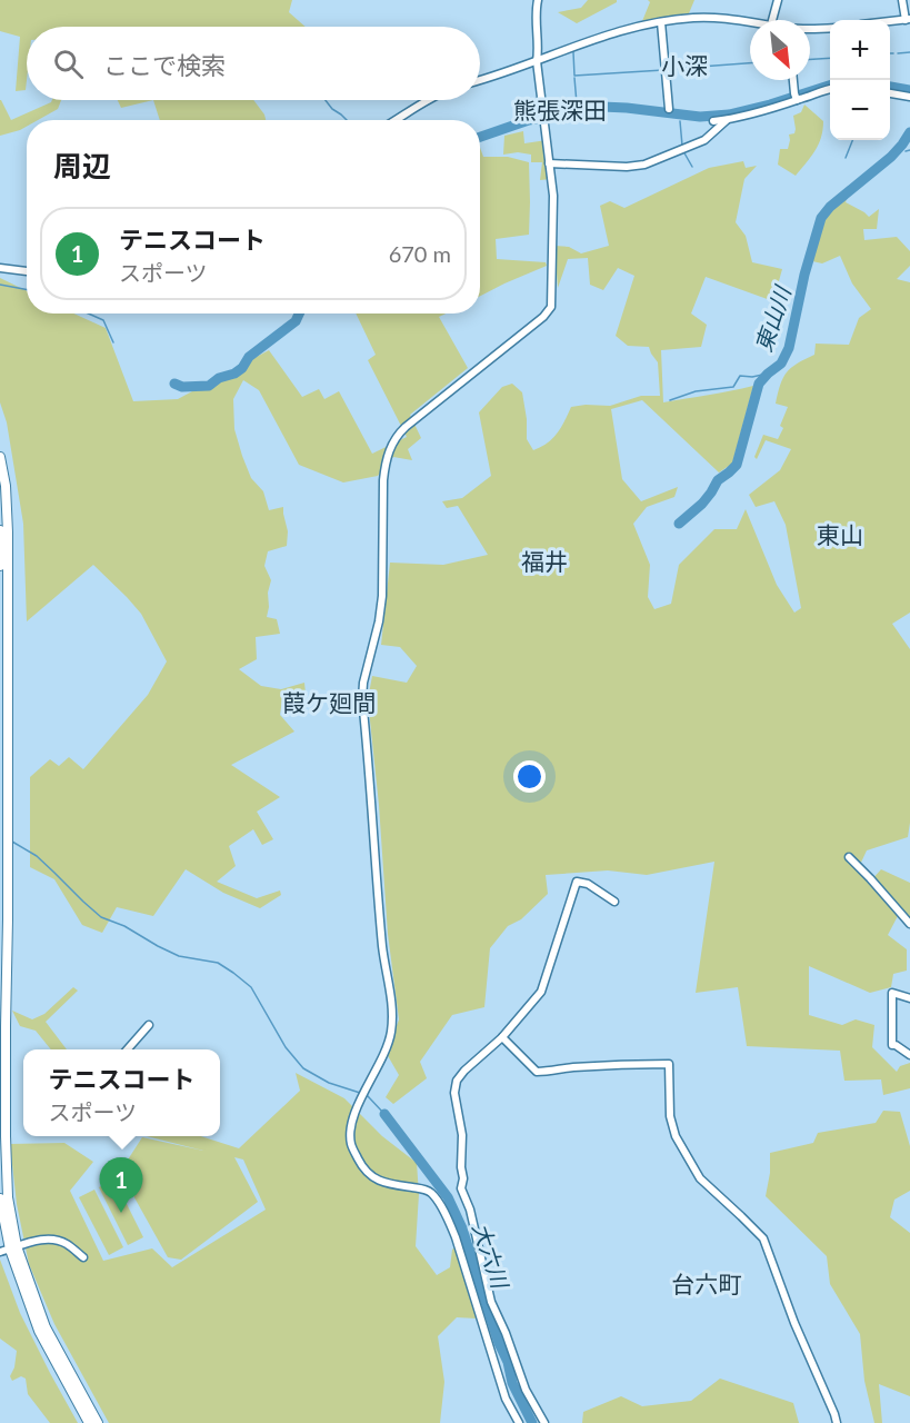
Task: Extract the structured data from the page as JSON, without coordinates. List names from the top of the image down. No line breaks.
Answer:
{"districts":["小深","熊張深田","東山","福井","葭ケ廻間","台六町"],"water":["東山川","大六川"],"north":"bottom right","page":{"map_buttons":["+","−"],"search":"ここで検索","heading":"周辺","list":[{"mark":"1","name":"テニスコート","note":"スポーツ","value":"670 m"}],"popup":["テニスコート","スポーツ"],"pins":"1"}}
